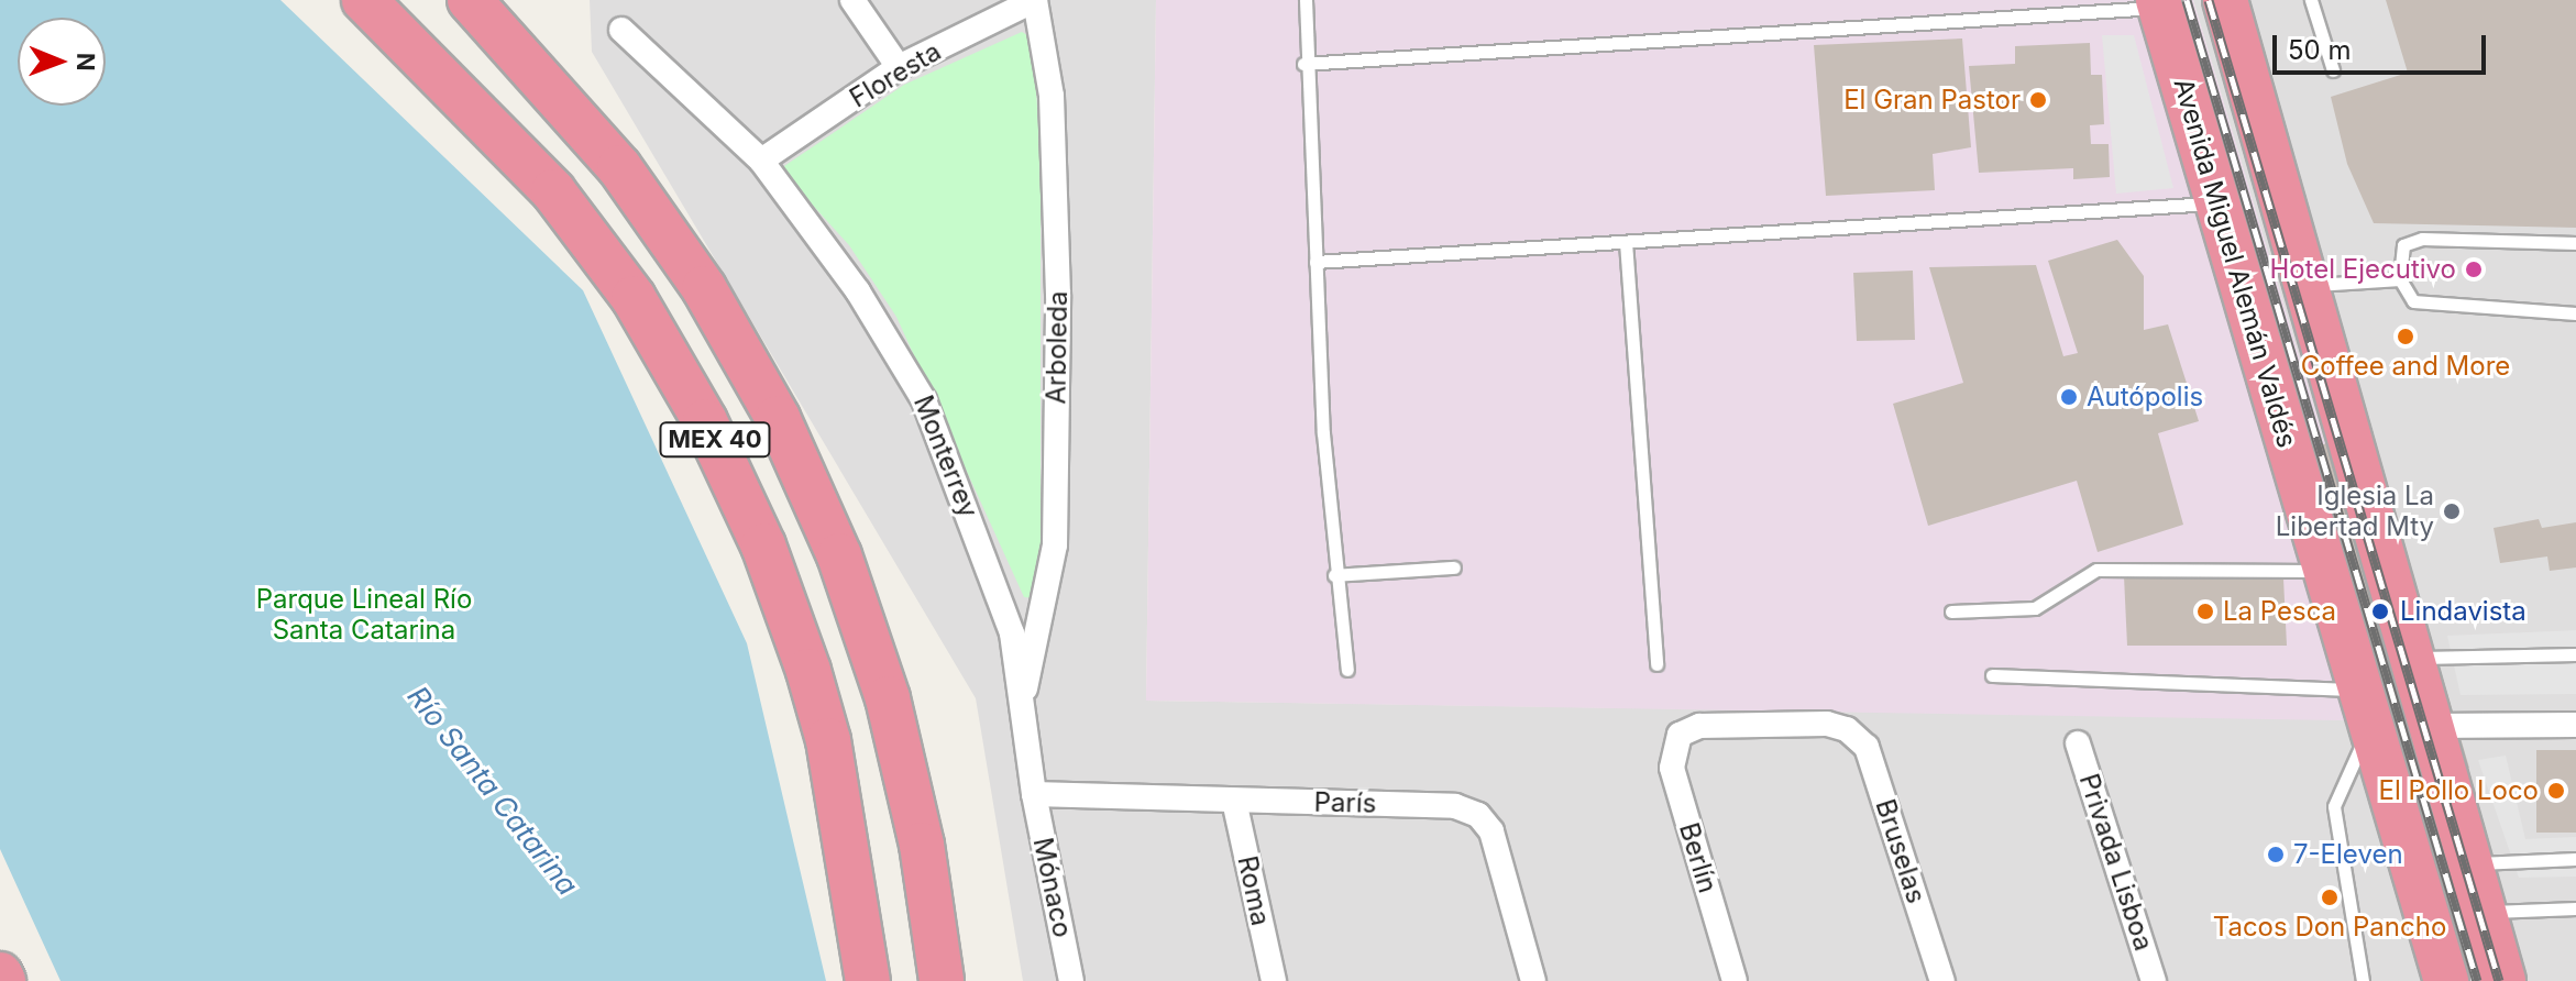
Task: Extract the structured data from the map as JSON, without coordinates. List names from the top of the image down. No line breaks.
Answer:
{"streets":{"highway":["Avenida Miguel Alemán Valdés","MEX 40"],"street":["Floresta","Arboleda","Monterrey","París","Bruselas","Berlín","Privada Lisboa","Mónaco","Roma"]},"crossings":[["Floresta","Arboleda"],["Floresta","Monterrey"],["Arboleda","Monterrey"],["Monterrey","París"],["Monterrey","Mónaco"],["París","Mónaco"],["París","Roma"],["Bruselas","Berlín"]],"water":["Río Santa Catarina"],"parks":["Parque Lineal Río Santa Catarina"],"places":["El Gran Pastor","Hotel Ejecutivo","Coffee and More","Autópolis","Iglesia La Libertad Mty","La Pesca","Lindavista","El Pollo Loco","7-Eleven","Tacos Don Pancho"],"scale_bar":"50 m","north":"right"}
